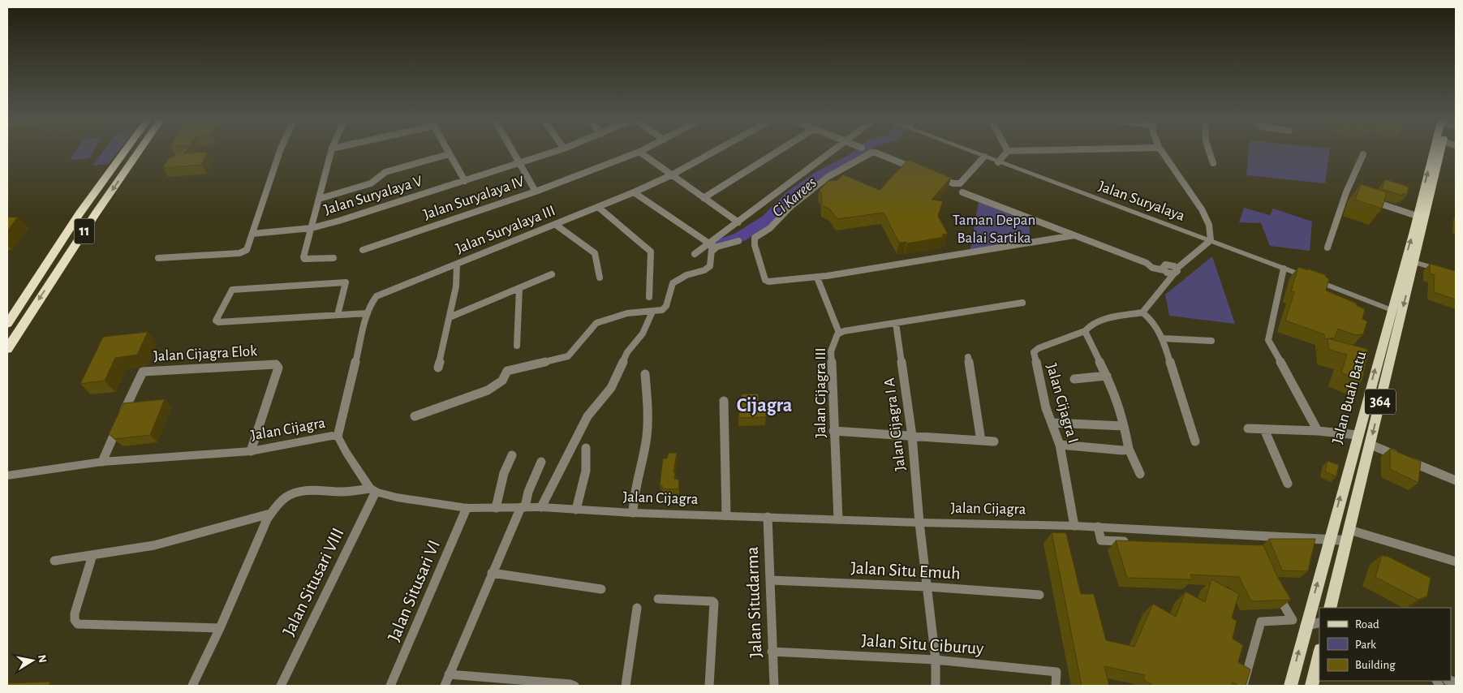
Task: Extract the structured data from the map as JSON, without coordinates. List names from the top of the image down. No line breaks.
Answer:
{"streets":{"highway":["11"],"main road":["Jalan Buah Batu","364"],"street":["Jalan Suryalaya V","Jalan Suryalaya IV","Jalan Suryalaya","Jalan Suryalaya III","Jalan Cijagra Elok","Jalan Cijagra III","Jalan Cijagra I","Jalan Cijagra I A","Jalan Cijagra","Jalan Situ Emuh","Jalan Situsari VIII","Jalan Situsari VI","Jalan Situdarma","Jalan Situ Ciburuy"]},"crossings":[["Jalan Suryalaya","Jalan Buah Batu"],["Jalan Suryalaya III","Jalan Cijagra"],["Jalan Cijagra Elok","Jalan Cijagra"],["Jalan Cijagra III","Jalan Cijagra I A"],["Jalan Cijagra III","Jalan Cijagra"],["Jalan Buah Batu","Jalan Cijagra"],["Jalan Cijagra I","Jalan Cijagra"],["Jalan Cijagra I A","Jalan Cijagra"],["Jalan Cijagra I A","Jalan Situ Emuh"],["Jalan Cijagra","Jalan Situsari VIII"],["Jalan Cijagra","Jalan Situsari VI"],["Jalan Cijagra","Jalan Situdarma"],["Jalan Situ Emuh","Jalan Situdarma"],["Jalan Situdarma","Jalan Situ Ciburuy"]],"districts":["Cijagra"],"water":["Ci Karees"],"parks":["Taman Depan Balai Sartika"],"legend":["Road","Park","Building"],"north":"right"}
